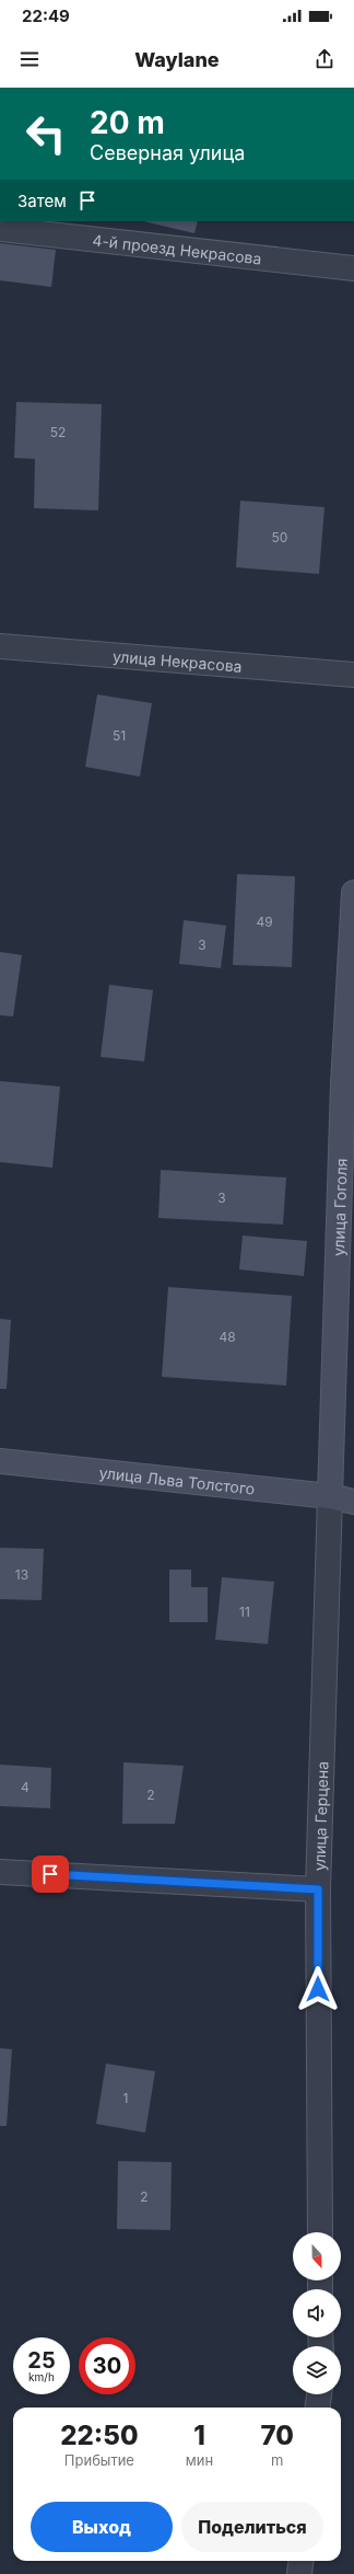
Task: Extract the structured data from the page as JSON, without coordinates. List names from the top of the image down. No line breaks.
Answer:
{"streets":{"street":["4-й проезд Некрасова","улица Некрасова","улица Гоголя","улица Льва Толстого","улица Герцена"]},"crossings":[["улица Гоголя","улица Льва Толстого"],["улица Гоголя","улица Герцена"],["улица Льва Толстого","улица Герцена"]],"house_numbers":["52","50","51","49","3","3","48","13","11","4","2","1","2"],"north":"bottom","page":{"status":"22:49","header":"Waylane","turn":["20 m","Северная улица"],"then":"Затем","speed":"25 km/h","limit":"30","eta":["22:50","Прибытие","1","мин","70","m"],"buttons":["Выход","Поделиться"]}}
